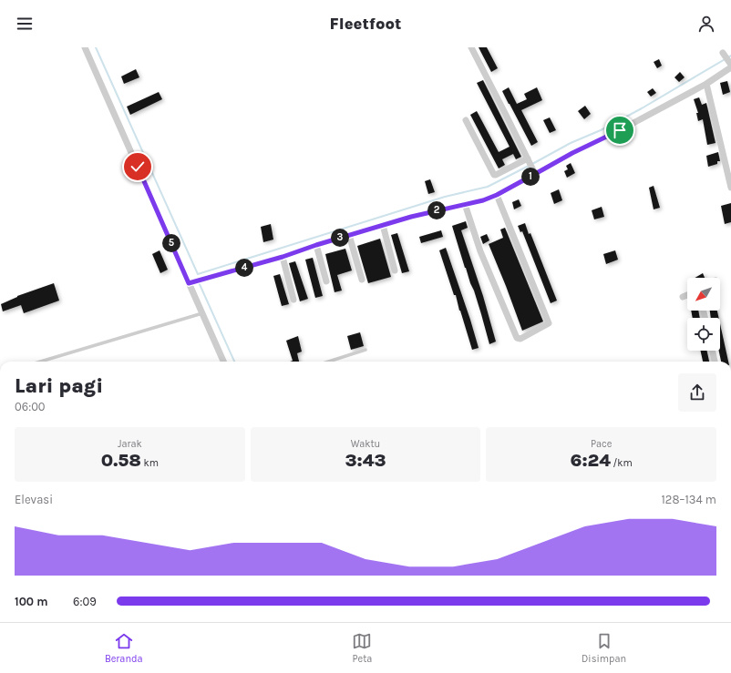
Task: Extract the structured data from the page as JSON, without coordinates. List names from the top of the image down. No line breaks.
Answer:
{"north":"bottom left","page":{"header":"Fleetfoot","pins":["1","2","3","5","4"],"heading":["Lari pagi","06:00"],"stats":[["Jarak","0.58 km"],["Waktu","3:43"],["Pace","6:24 /km"]],"chart":["Elevasi","128–134 m"],"list":[{"name":"100 m","note":"6:09"}],"tabs":["Beranda","Peta","Disimpan"]}}
